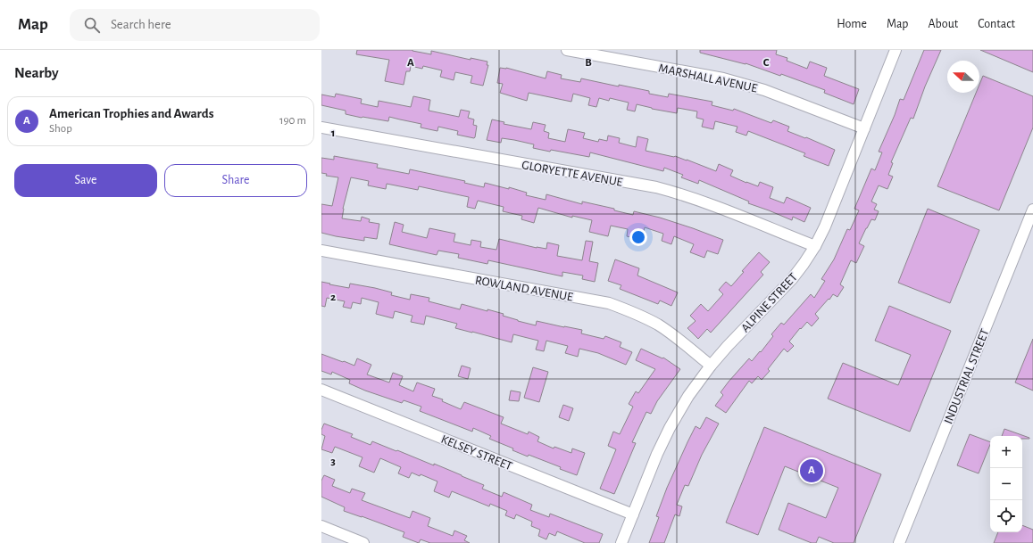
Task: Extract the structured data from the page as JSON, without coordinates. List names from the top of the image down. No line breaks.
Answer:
{"streets":{"street":["MARSHALL AVENUE","GLORYETTE AVENUE","ROWLAND AVENUE","ALPINE STREET","INDUSTRIAL STREET","KELSEY STREET"]},"crossings":[["MARSHALL AVENUE","ALPINE STREET"],["GLORYETTE AVENUE","ALPINE STREET"],["ROWLAND AVENUE","ALPINE STREET"],["ALPINE STREET","KELSEY STREET"]],"north":"left","page":{"header":"Map","search":"Search here","nav":["Home","Map","About","Contact"],"heading":"Nearby","list":[{"mark":"A","name":"American Trophies and Awards","note":"Shop","value":"190 m"}],"buttons":["Save","Share"],"map_buttons":["+","−"],"pins":"A"},"grid":{"columns":["A","B","C"],"rows":["1","2","3"]}}
